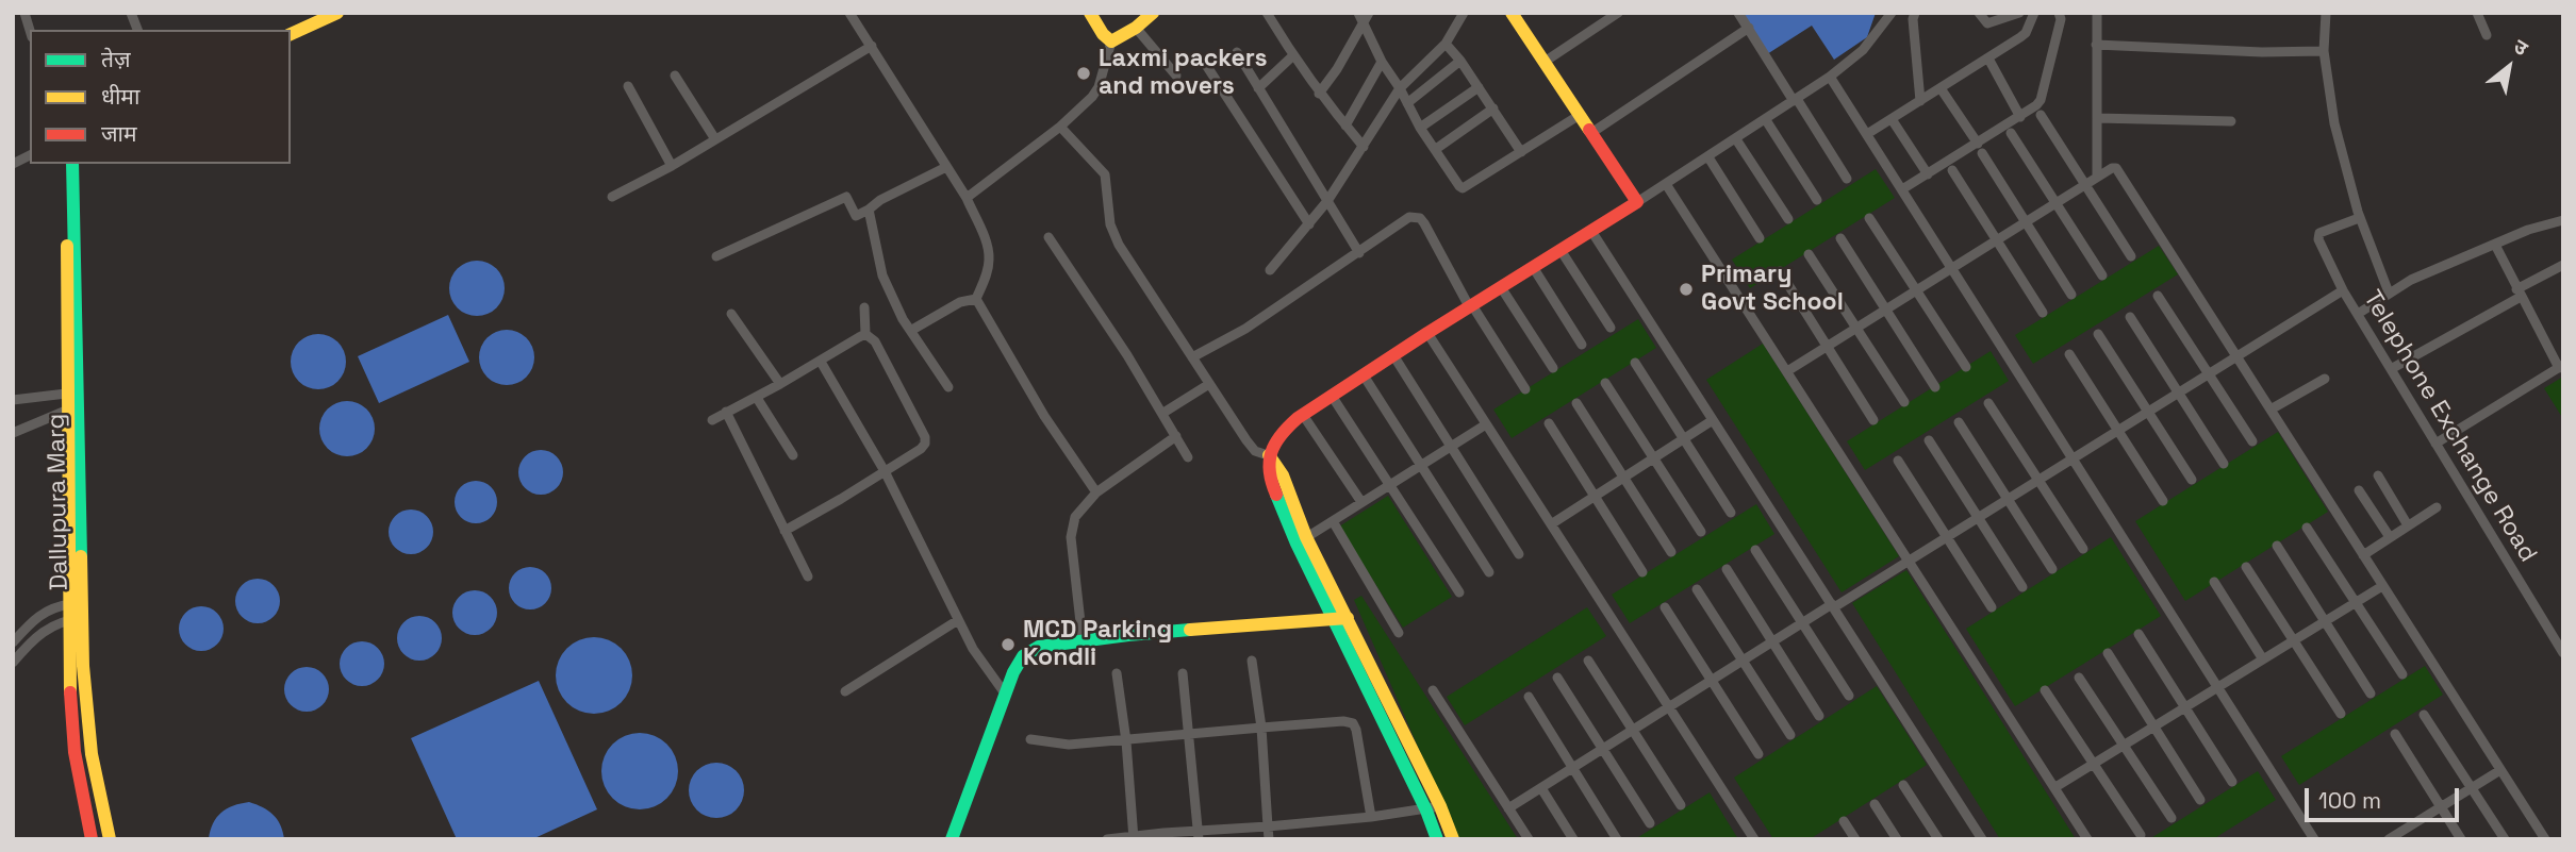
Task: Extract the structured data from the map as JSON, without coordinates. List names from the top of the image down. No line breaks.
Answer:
{"streets":{"street":["Telephone Exchange Road","Dallupura Marg"]},"places":["Laxmi packers and movers","Primary Govt School","MCD Parking Kondli"],"legend":["तेज़","धीमा","जाम"],"scale_bar":"100 m","north":"top right"}
